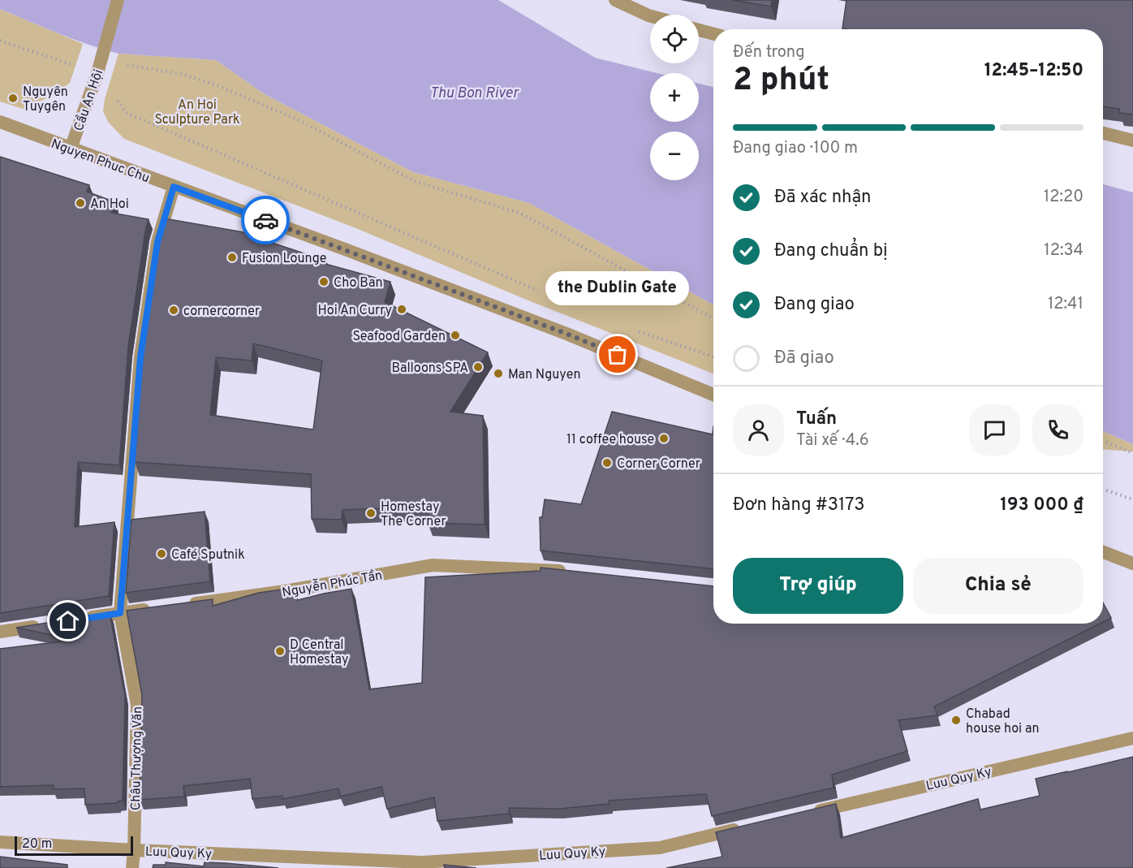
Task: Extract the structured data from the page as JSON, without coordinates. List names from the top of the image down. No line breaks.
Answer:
{"streets":{"street":["Cầu An Hội","Nguyen Phuc Chu","Nguyễn Phúc Tần","Châu Thượng Văn","Luu Quy Ky"]},"crossings":[["Cầu An Hội","Nguyen Phuc Chu"],["Nguyen Phuc Chu","Châu Thượng Văn"],["Châu Thượng Văn","Luu Quy Ky"]],"water":["Thu Bon River"],"parks":["An Hoi Sculpture Park"],"places":["Nguyên Tuygên","An Hoi","Fusion Lounge","Cho Ban","Hoi An Curry","cornercorner","Seafood Garden","the Dublin Gate","Balloons SPA","Man Nguyen","11 coffee house","Corner Corner","Homestay The Corner","Café Sputnik","D Central Homestay","Chabad house hoi an"],"scale_bar":"20 m","page":{"map_buttons":["+","−"],"heading":["2 phút","Đến trong","12:45–12:50"],"panel":["Tuấn","Tài xế · 4.6","Đơn hàng #3173","193 000 ₫"],"bar":"Đang giao · 100 m","list":[["Đã xác nhận","12:20"],["Đang chuẩn bị","12:34"],["Đang giao","12:41"],"Đã giao"],"bubble":"the Dublin Gate","buttons":["Trợ giúp","Chia sẻ"],"scale":"20 m"}}
